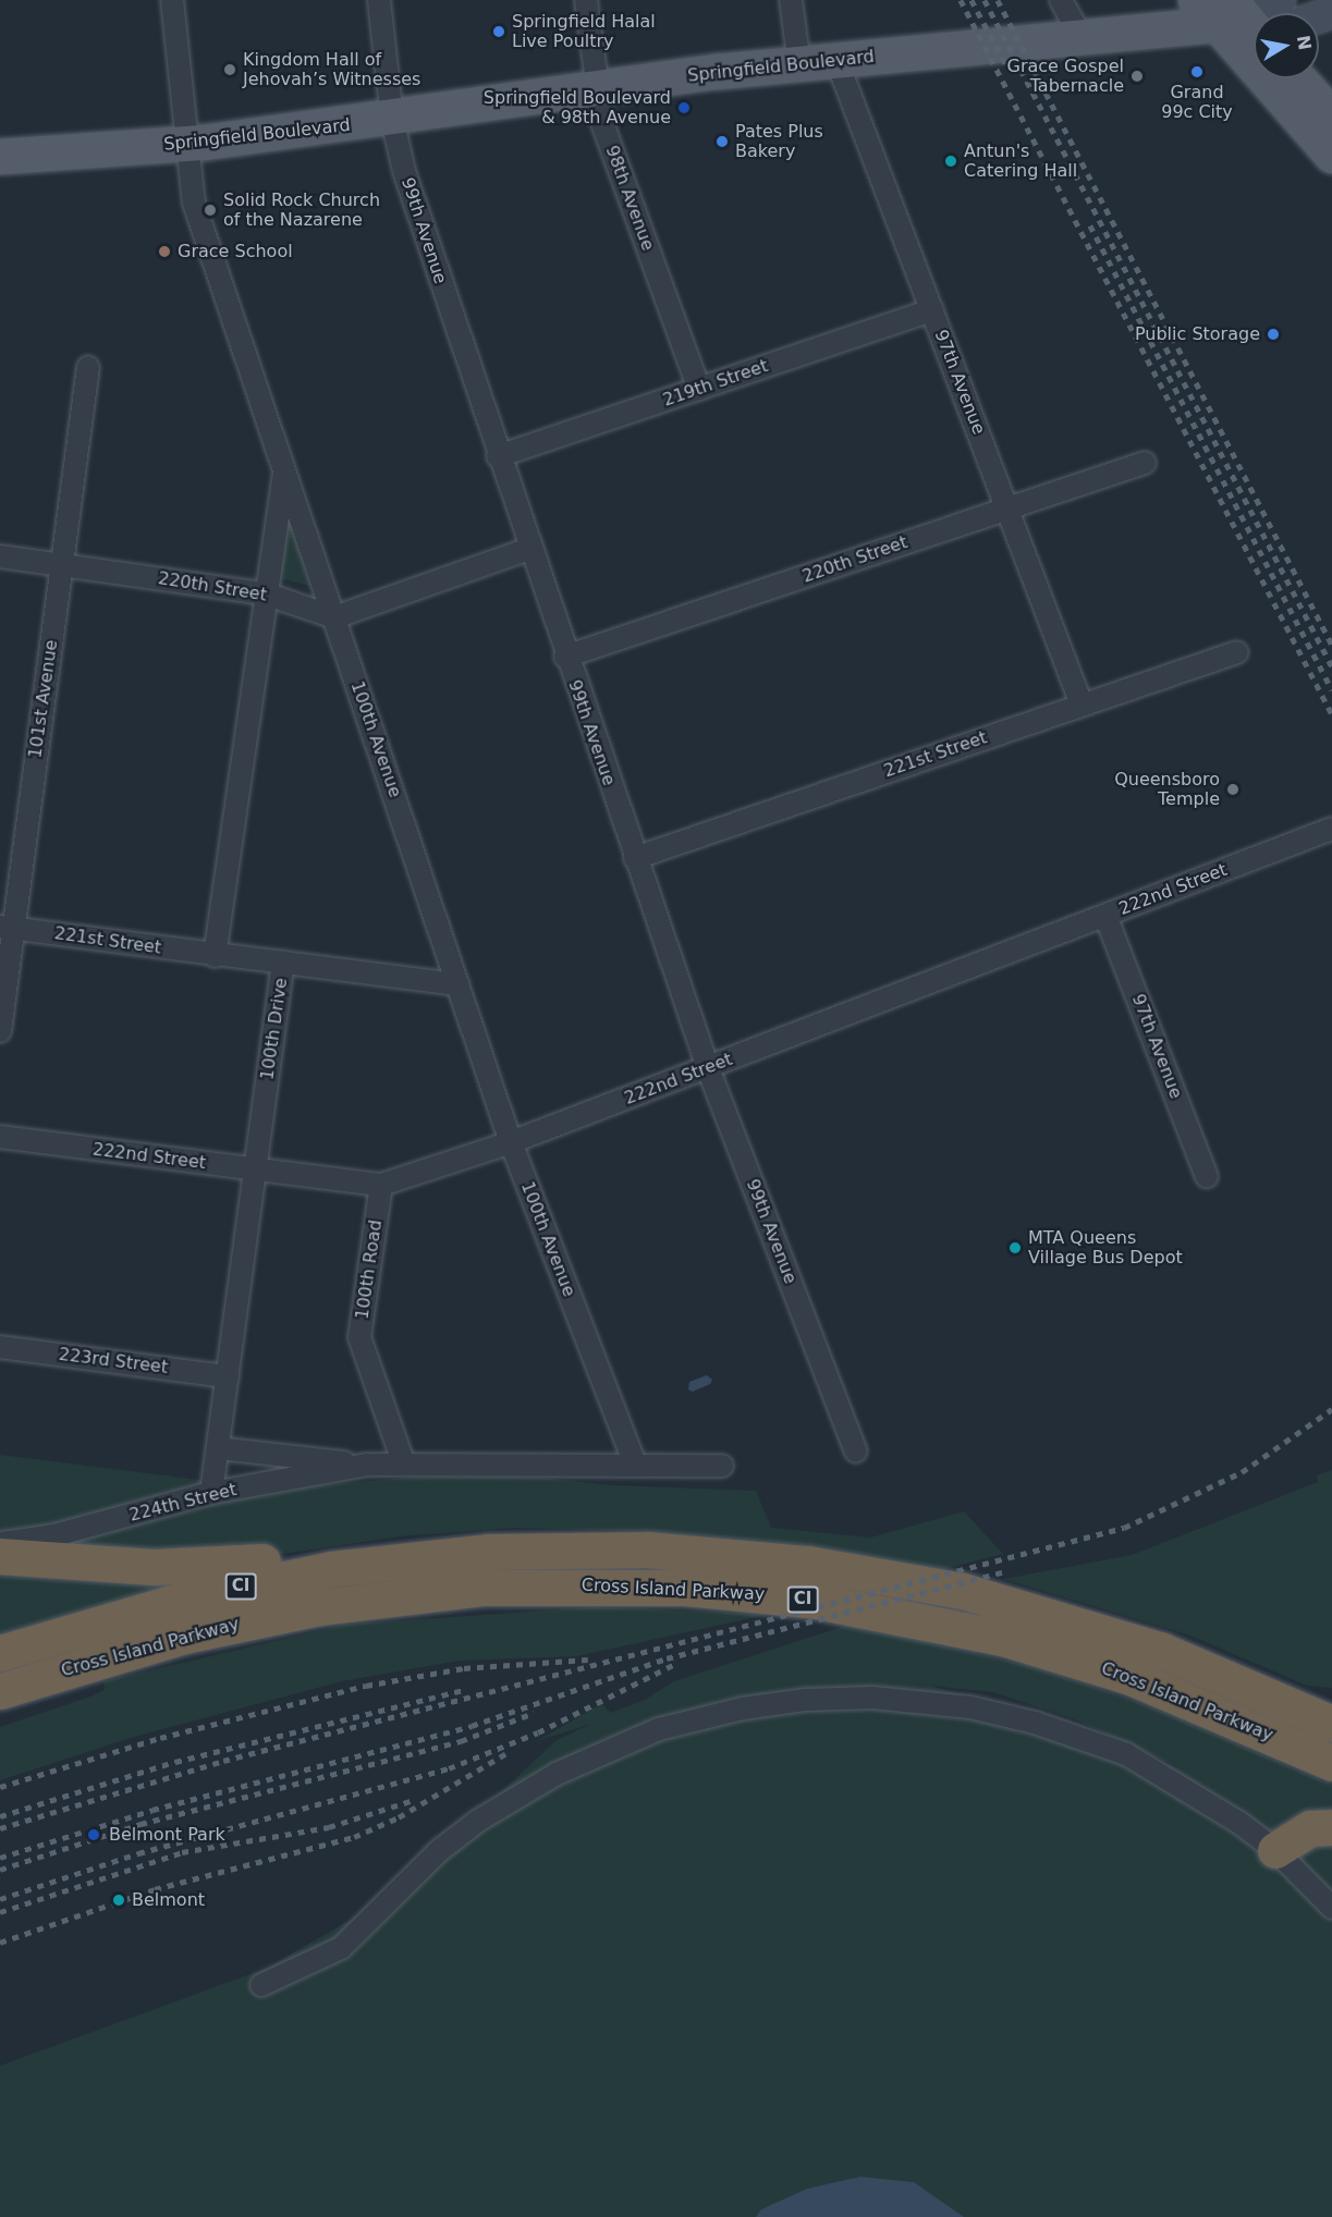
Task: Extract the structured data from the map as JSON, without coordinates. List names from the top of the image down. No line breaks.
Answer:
{"streets":{"highway":["CI","Cross Island Parkway"],"main road":["Springfield Boulevard"],"street":["98th Avenue","99th Avenue","97th Avenue","219th Street","220th Street","101st Avenue","100th Avenue","221st Street","222nd Street","100th Drive","100th Road","223rd Street","224th Street"]},"crossings":[["Springfield Boulevard","98th Avenue"],["Springfield Boulevard","99th Avenue"],["Springfield Boulevard","97th Avenue"],["Springfield Boulevard","100th Avenue"],["98th Avenue","219th Street"],["99th Avenue","219th Street"],["99th Avenue","220th Street"],["99th Avenue","221st Street"],["99th Avenue","222nd Street"],["97th Avenue","219th Street"],["97th Avenue","220th Street"],["97th Avenue","221st Street"],["97th Avenue","222nd Street"],["220th Street","101st Avenue"],["220th Street","100th Avenue"],["101st Avenue","221st Street"],["100th Avenue","222nd Street"],["100th Avenue","224th Street"],["221st Street","100th Drive"],["222nd Street","100th Drive"],["222nd Street","100th Road"],["100th Drive","223rd Street"],["100th Drive","224th Street"],["100th Road","224th Street"]],"places":["Springfield Halal Live Poultry","Kingdom Hall of Jehovah’s Witnesses","Grand 99c City","Grace Gospel Tabernacle","Springfield Boulevard & 98th Avenue","Pates Plus Bakery","Antun's Catering Hall","Solid Rock Church of the Nazarene","Grace School","Public Storage","Queensboro Temple","MTA Queens Village Bus Depot","Belmont Park","Belmont"],"north":"right"}
